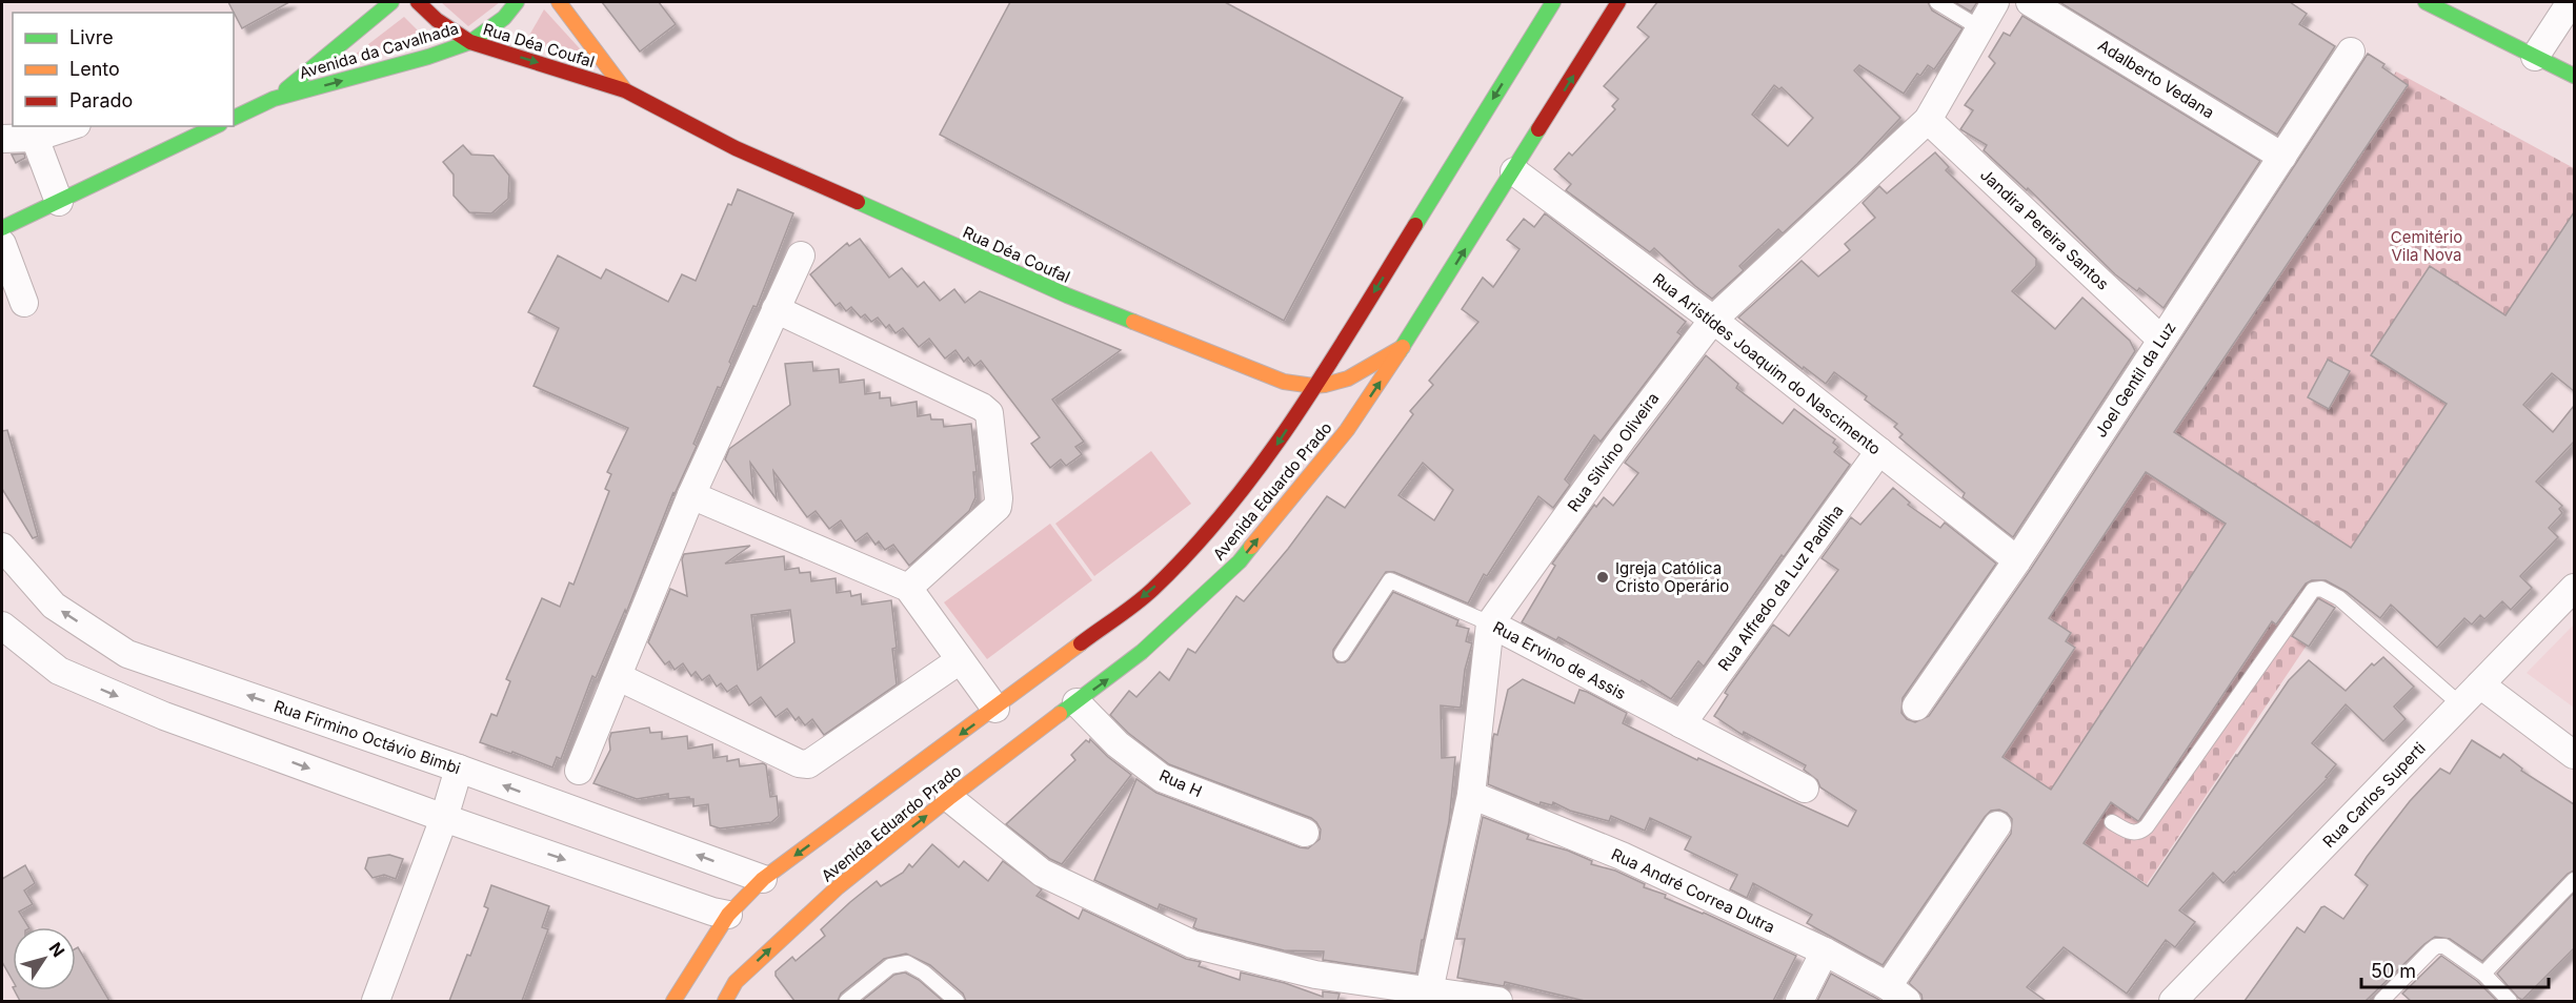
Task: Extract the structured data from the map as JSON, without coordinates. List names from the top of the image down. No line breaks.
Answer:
{"streets":{"main road":["Rua Déa Coufal","Avenida da Cavalhada","Avenida Eduardo Prado"],"street":["Adalberto Vedana","Jandira Pereira Santos","Rua Aristídes Joaquim do Nascimento","Joel Gentil da Luz","Rua Silvino Oliveira","Rua Alfredo da Luz Padilha","Rua Ervino de Assis","Rua Firmino Octávio Bimbi","Rua H","Rua Carlos Superti","Rua André Correa Dutra"]},"crossings":[["Rua Déa Coufal","Avenida da Cavalhada"],["Rua Déa Coufal","Avenida Eduardo Prado"],["Adalberto Vedana","Joel Gentil da Luz"],["Jandira Pereira Santos","Joel Gentil da Luz"],["Jandira Pereira Santos","Rua Silvino Oliveira"],["Rua Aristídes Joaquim do Nascimento","Joel Gentil da Luz"],["Rua Aristídes Joaquim do Nascimento","Rua Silvino Oliveira"],["Rua Aristídes Joaquim do Nascimento","Avenida Eduardo Prado"],["Rua Aristídes Joaquim do Nascimento","Rua Alfredo da Luz Padilha"],["Rua Silvino Oliveira","Rua Ervino de Assis"],["Rua Silvino Oliveira","Rua André Correa Dutra"],["Avenida Eduardo Prado","Rua Firmino Octávio Bimbi"],["Avenida Eduardo Prado","Rua H"],["Rua Alfredo da Luz Padilha","Rua Ervino de Assis"]],"parks":["Cemitério Vila Nova"],"places":["Igreja Católica Cristo Operário"],"legend":["Livre","Lento","Parado"],"scale_bar":"50 m","north":"top right"}
